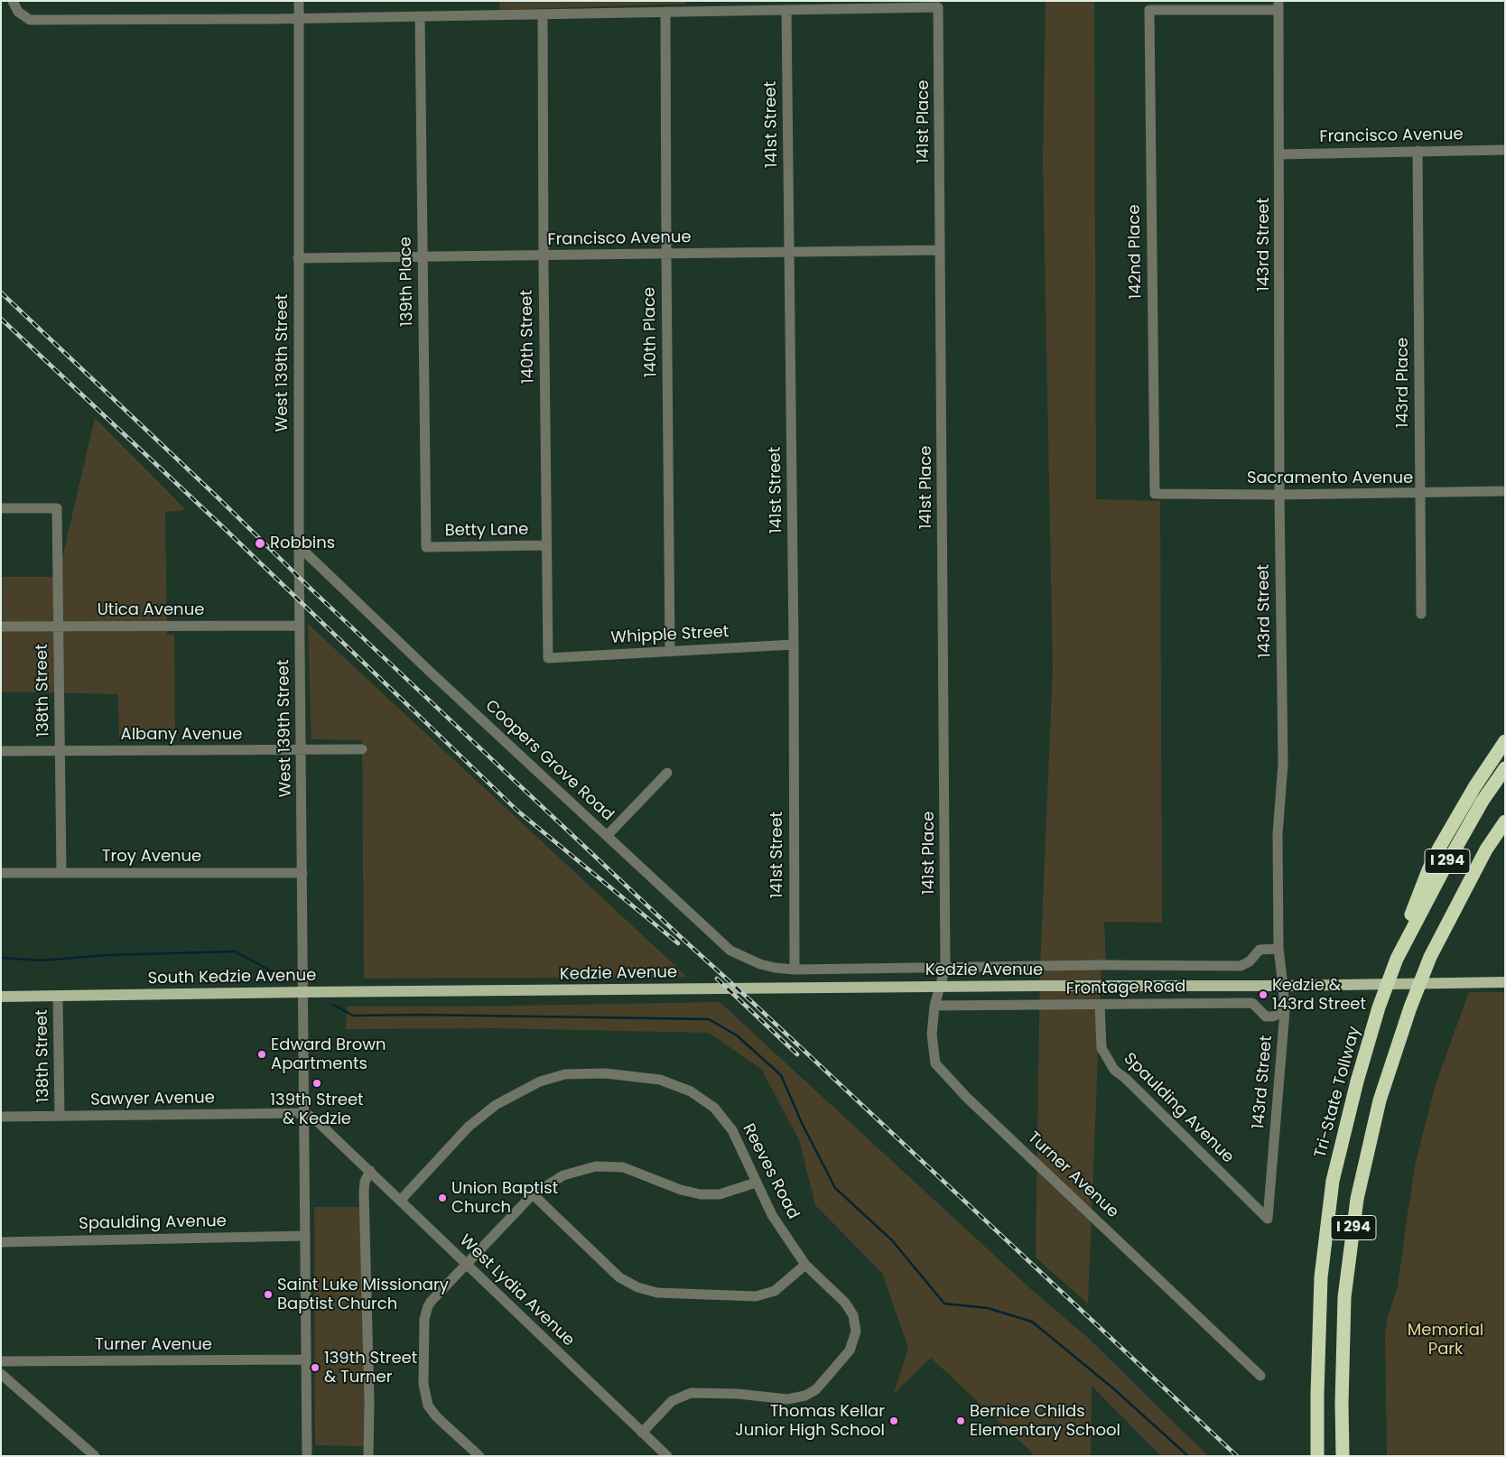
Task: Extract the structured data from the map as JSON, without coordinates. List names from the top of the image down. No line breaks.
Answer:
{"streets":{"highway":["I 294","Tri-State Tollway"],"main road":["Kedzie Avenue","South Kedzie Avenue"],"street":["141st Place","141st Street","Francisco Avenue","143rd Street","142nd Place","139th Place","140th Place","140th Street","West 139th Street","143rd Place","Sacramento Avenue","Betty Lane","Utica Avenue","Whipple Street","138th Street","Albany Avenue","Coopers Grove Road","Troy Avenue","Frontage Road","Sawyer Avenue","Spaulding Avenue","Reeves Road","Turner Avenue","West Lydia Avenue"]},"crossings":[["141st Place","141st Street"],["141st Place","Francisco Avenue"],["141st Place","Coopers Grove Road"],["141st Place","Turner Avenue"],["141st Street","Francisco Avenue"],["141st Street","Whipple Street"],["141st Street","Coopers Grove Road"],["Francisco Avenue","143rd Street"],["Francisco Avenue","139th Place"],["Francisco Avenue","140th Place"],["Francisco Avenue","140th Street"],["Francisco Avenue","West 139th Street"],["Francisco Avenue","143rd Place"],["143rd Street","142nd Place"],["143rd Street","Sacramento Avenue"],["143rd Street","Coopers Grove Road"],["143rd Street","Kedzie Avenue"],["143rd Street","Frontage Road"],["143rd Street","Spaulding Avenue"],["142nd Place","Sacramento Avenue"],["139th Place","Betty Lane"],["140th Place","Whipple Street"],["140th Street","Betty Lane"],["140th Street","Whipple Street"],["West 139th Street","Utica Avenue"],["West 139th Street","Albany Avenue"],["West 139th Street","Coopers Grove Road"],["West 139th Street","Troy Avenue"],["West 139th Street","South Kedzie Avenue"],["West 139th Street","Sawyer Avenue"],["West 139th Street","Spaulding Avenue"],["West 139th Street","Turner Avenue"],["West 139th Street","West Lydia Avenue"],["143rd Place","Sacramento Avenue"],["Utica Avenue","138th Street"],["138th Street","Albany Avenue"],["138th Street","Troy Avenue"],["138th Street","South Kedzie Avenue"],["138th Street","Sawyer Avenue"],["Coopers Grove Road","Turner Avenue"],["Kedzie Avenue","South Kedzie Avenue"],["Frontage Road","Spaulding Avenue"],["Frontage Road","Turner Avenue"],["Sawyer Avenue","West Lydia Avenue"],["Reeves Road","West Lydia Avenue"]],"parks":["Memorial Park"],"places":["Robbins","Kedzie & 143rd Street","Edward Brown Apartments","139th Street & Kedzie","Union Baptist Church","Saint Luke Missionary Baptist Church","139th Street & Turner","Thomas Kellar Junior High School","Bernice Childs Elementary School"]}
